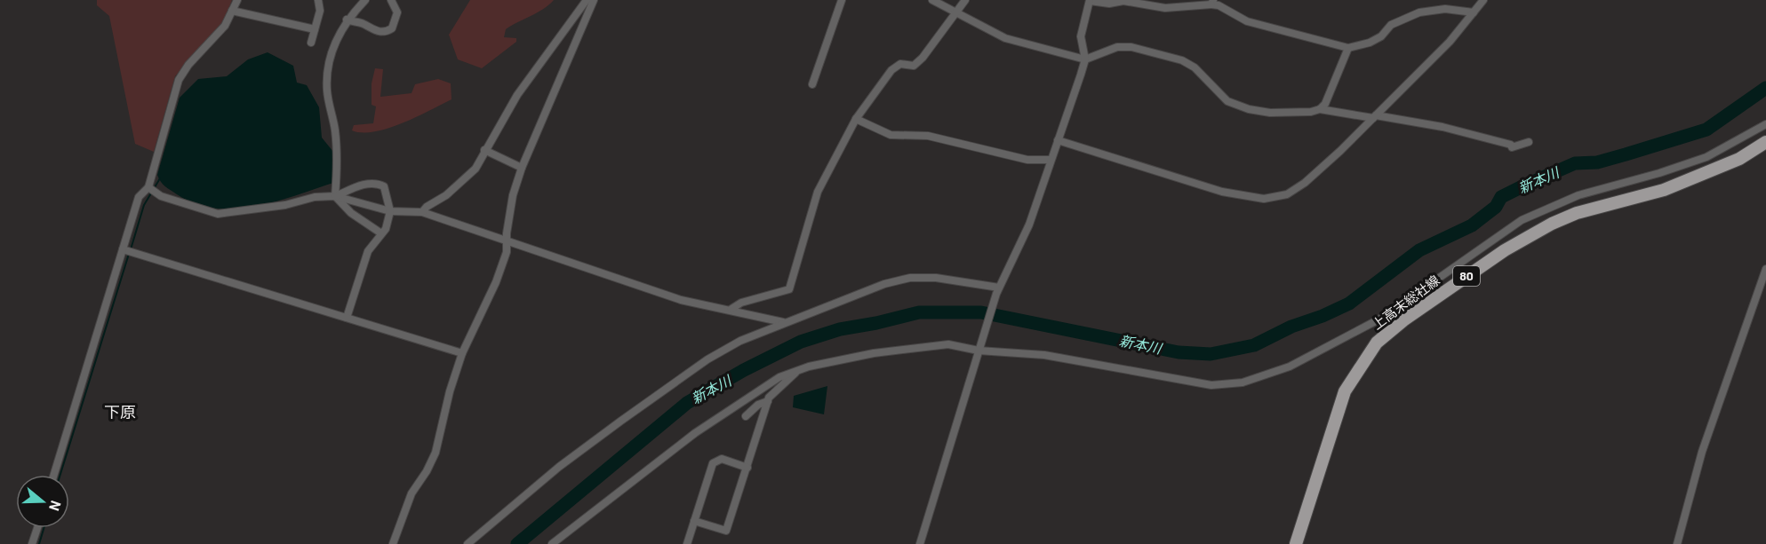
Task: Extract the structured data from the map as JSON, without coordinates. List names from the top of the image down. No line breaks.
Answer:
{"streets":{"main road":["80","上高末総社線"]},"districts":["下原"],"water":["新本川"],"north":"right"}
